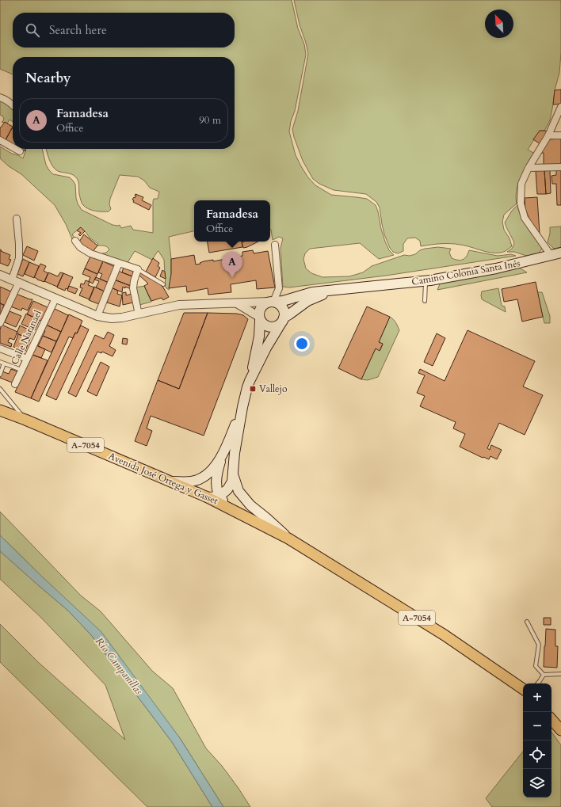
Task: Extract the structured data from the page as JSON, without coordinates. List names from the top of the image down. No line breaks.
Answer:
{"streets":{"main road":["Camino Colonia Santa Inés","A-7054","Avenida José Ortega y Gasset"],"street":["Calle Natanael"]},"crossings":[["Camino Colonia Santa Inés","Calle Natanael"],["Camino Colonia Santa Inés","Avenida José Ortega y Gasset"]],"water":["Río Campanillas"],"places":{"transit":["Vallejo"]},"north":"top left","page":{"search":"Search here","heading":"Nearby","list":[{"mark":"A","name":"Famadesa","note":"Office","value":"90 m"}],"popup":["Famadesa","Office"],"pins":"A","map_buttons":["+","−"]}}
